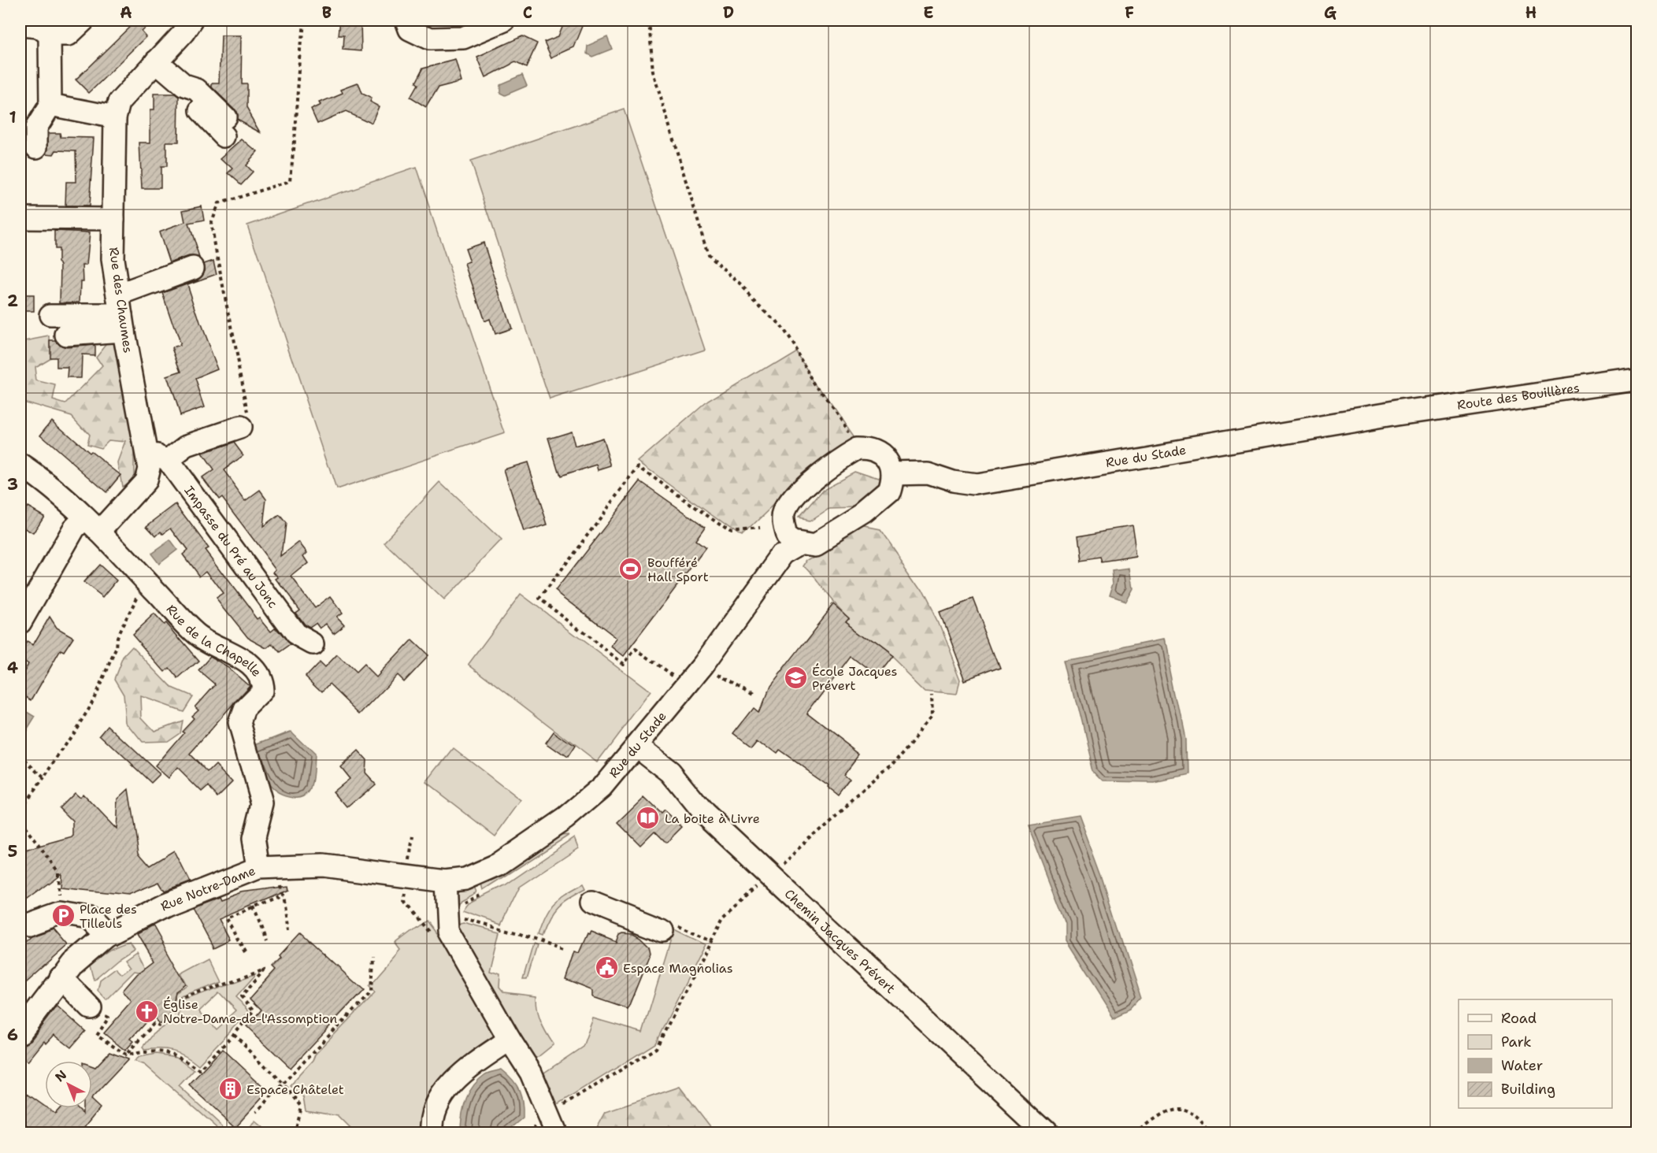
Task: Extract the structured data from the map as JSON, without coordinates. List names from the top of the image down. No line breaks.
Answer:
{"streets":{"street":["Rue des Chaumes","Route des Bouillères","Rue du Stade","Impasse du Pré au Jonc","Rue de la Chapelle","Rue Notre-Dame","Chemin Jacques Prévert"]},"crossings":[["Rue des Chaumes","Rue de la Chapelle"],["Route des Bouillères","Rue du Stade"],["Rue du Stade","Rue Notre-Dame"],["Rue du Stade","Chemin Jacques Prévert"],["Rue de la Chapelle","Rue Notre-Dame"]],"places":{"sports":["Boufféré Hall Sport"],"school or university":["École Jacques Prévert"],"library":["La boite à Livre"],"parking":["Place des Tilleuls"],"public building":["Espace Magnolias"],"church":["Église Notre-Dame-de-l'Assomption"],"building":["Espace Châtelet"]},"legend":["Road","Park","Water","Building"],"north":"top left","grid":{"columns":["A","B","C","D","E","F","G","H"],"rows":["1","2","3","4","5","6"]}}
